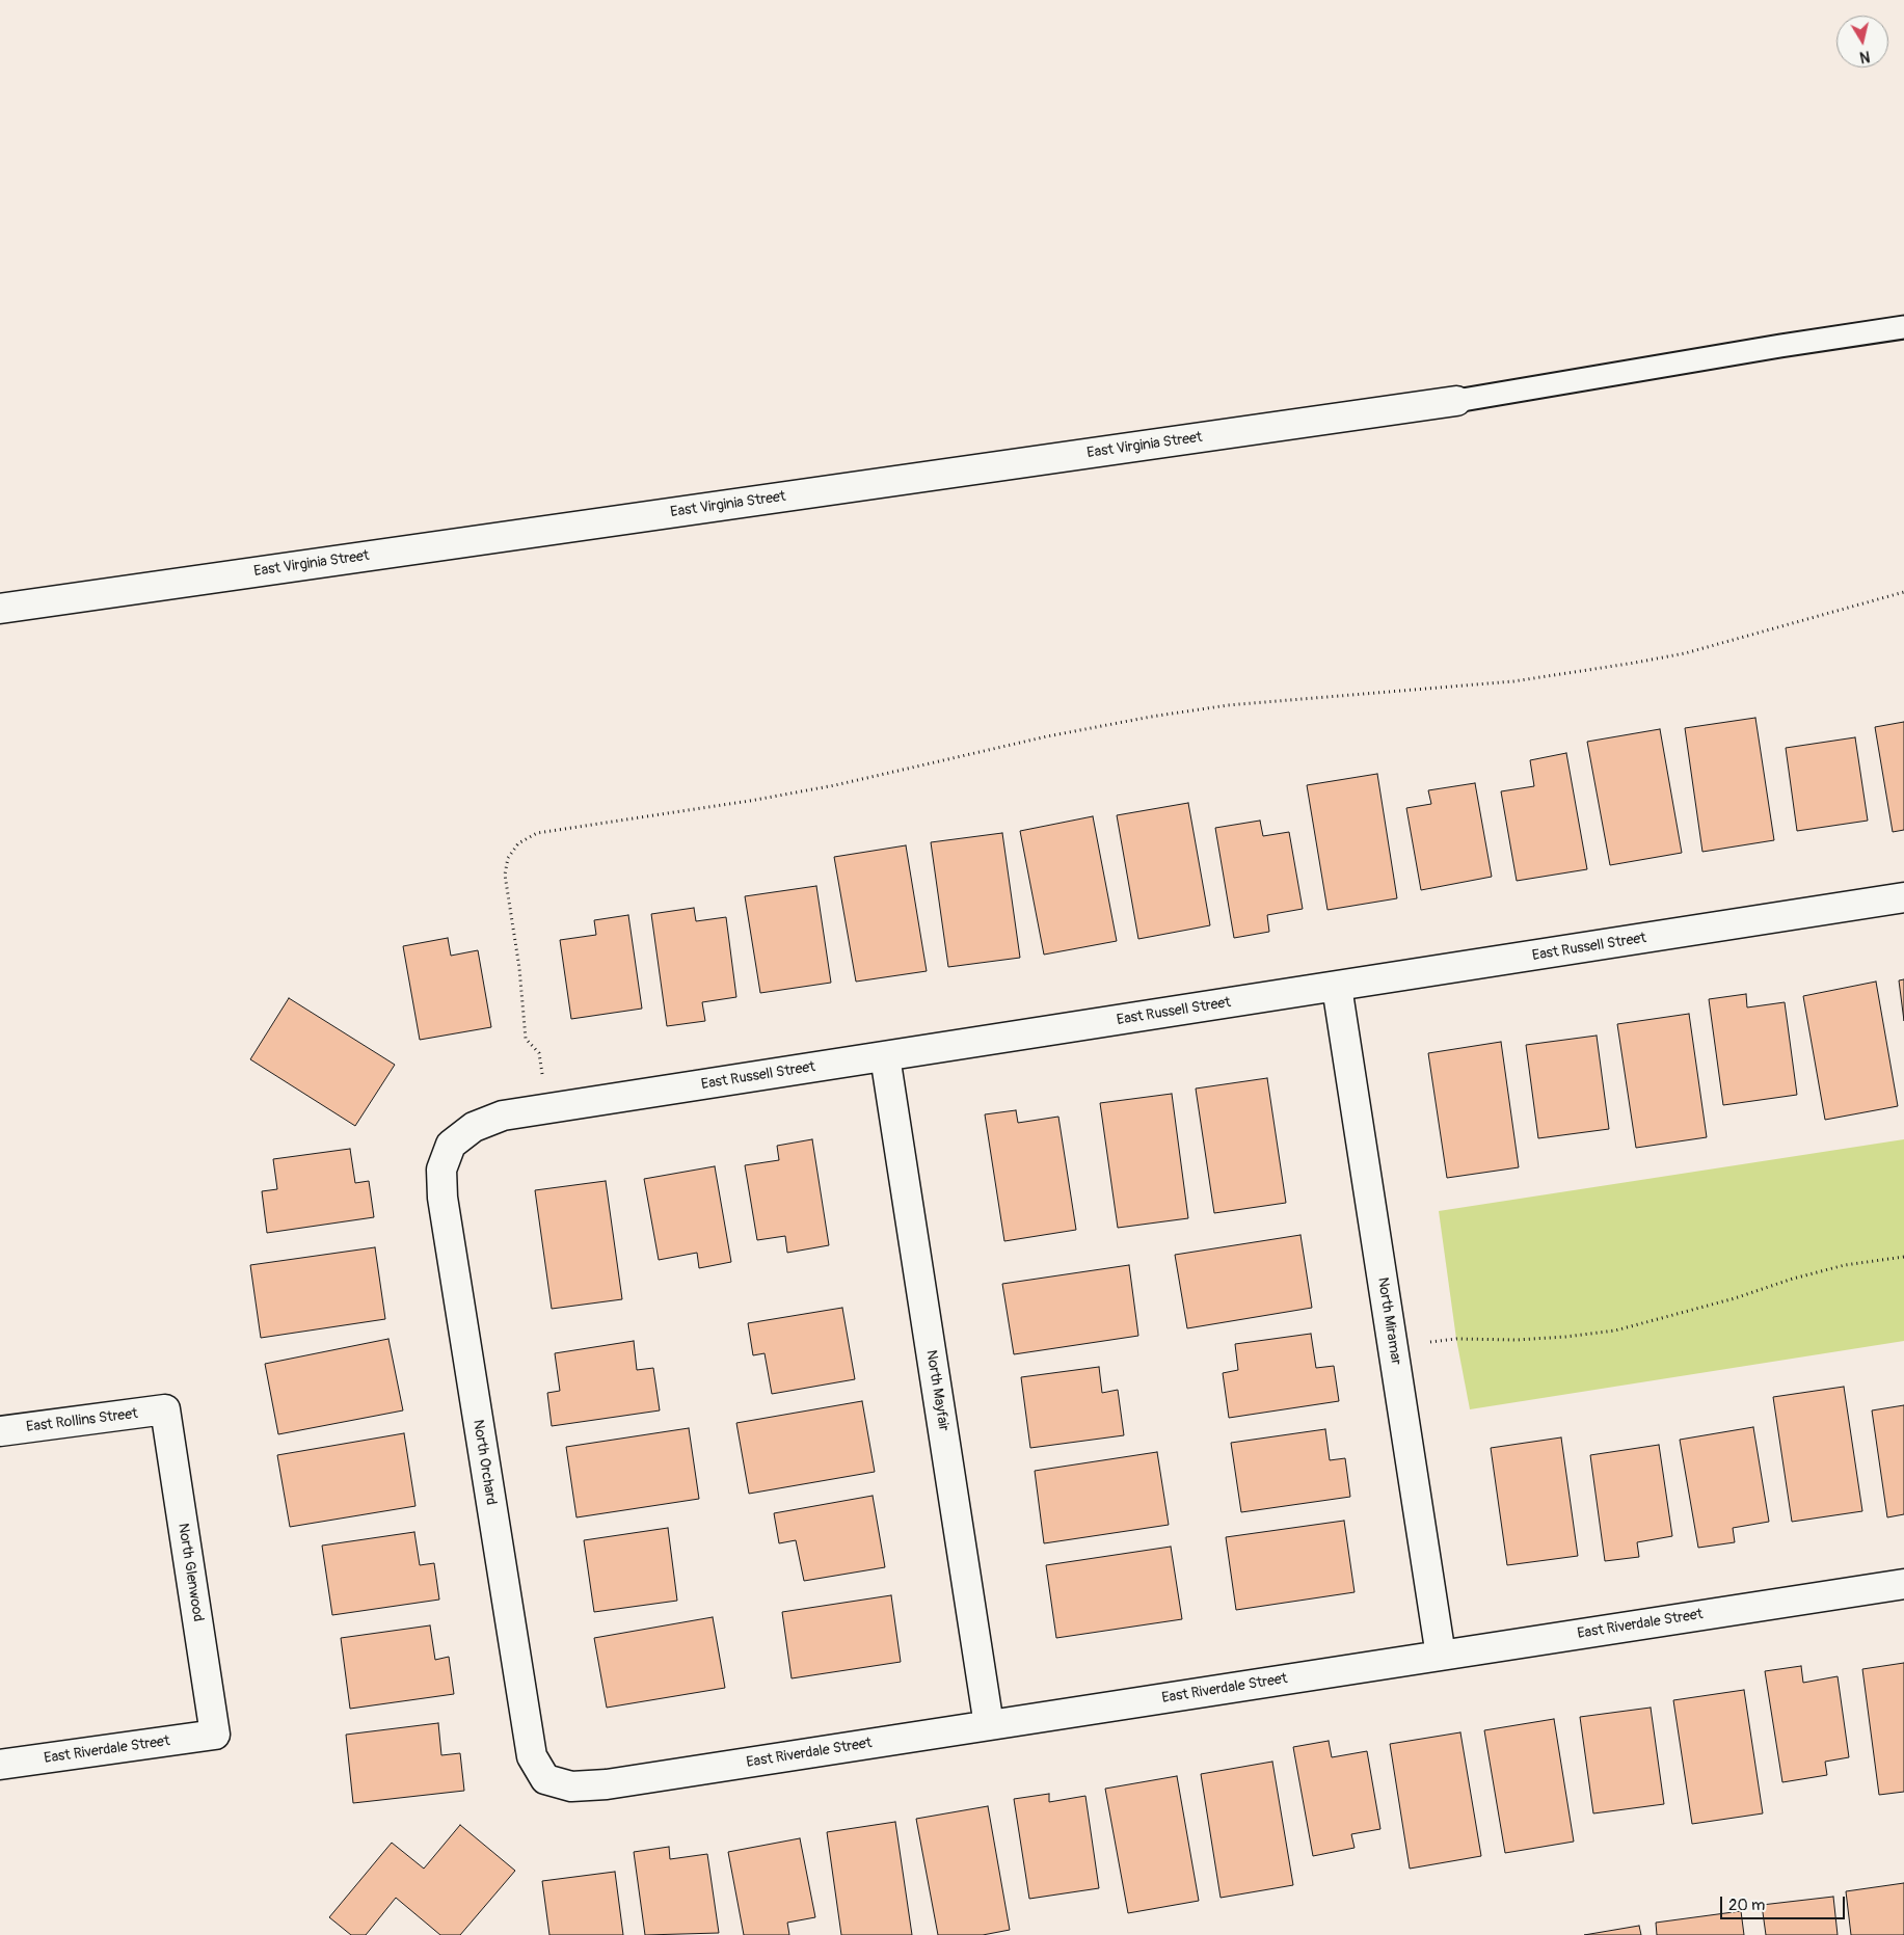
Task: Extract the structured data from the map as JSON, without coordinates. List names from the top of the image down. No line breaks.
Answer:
{"streets":{"street":["East Virginia Street","East Russell Street","North Miramar","North Mayfair","East Rollins Street","North Orchard","North Glenwood","East Riverdale Street"]},"crossings":[["East Russell Street","North Miramar"],["East Russell Street","North Mayfair"],["East Russell Street","North Orchard"],["North Miramar","East Riverdale Street"],["North Mayfair","East Riverdale Street"],["East Rollins Street","North Glenwood"],["North Orchard","East Riverdale Street"],["North Glenwood","East Riverdale Street"]],"scale_bar":"20 m","north":"bottom"}
